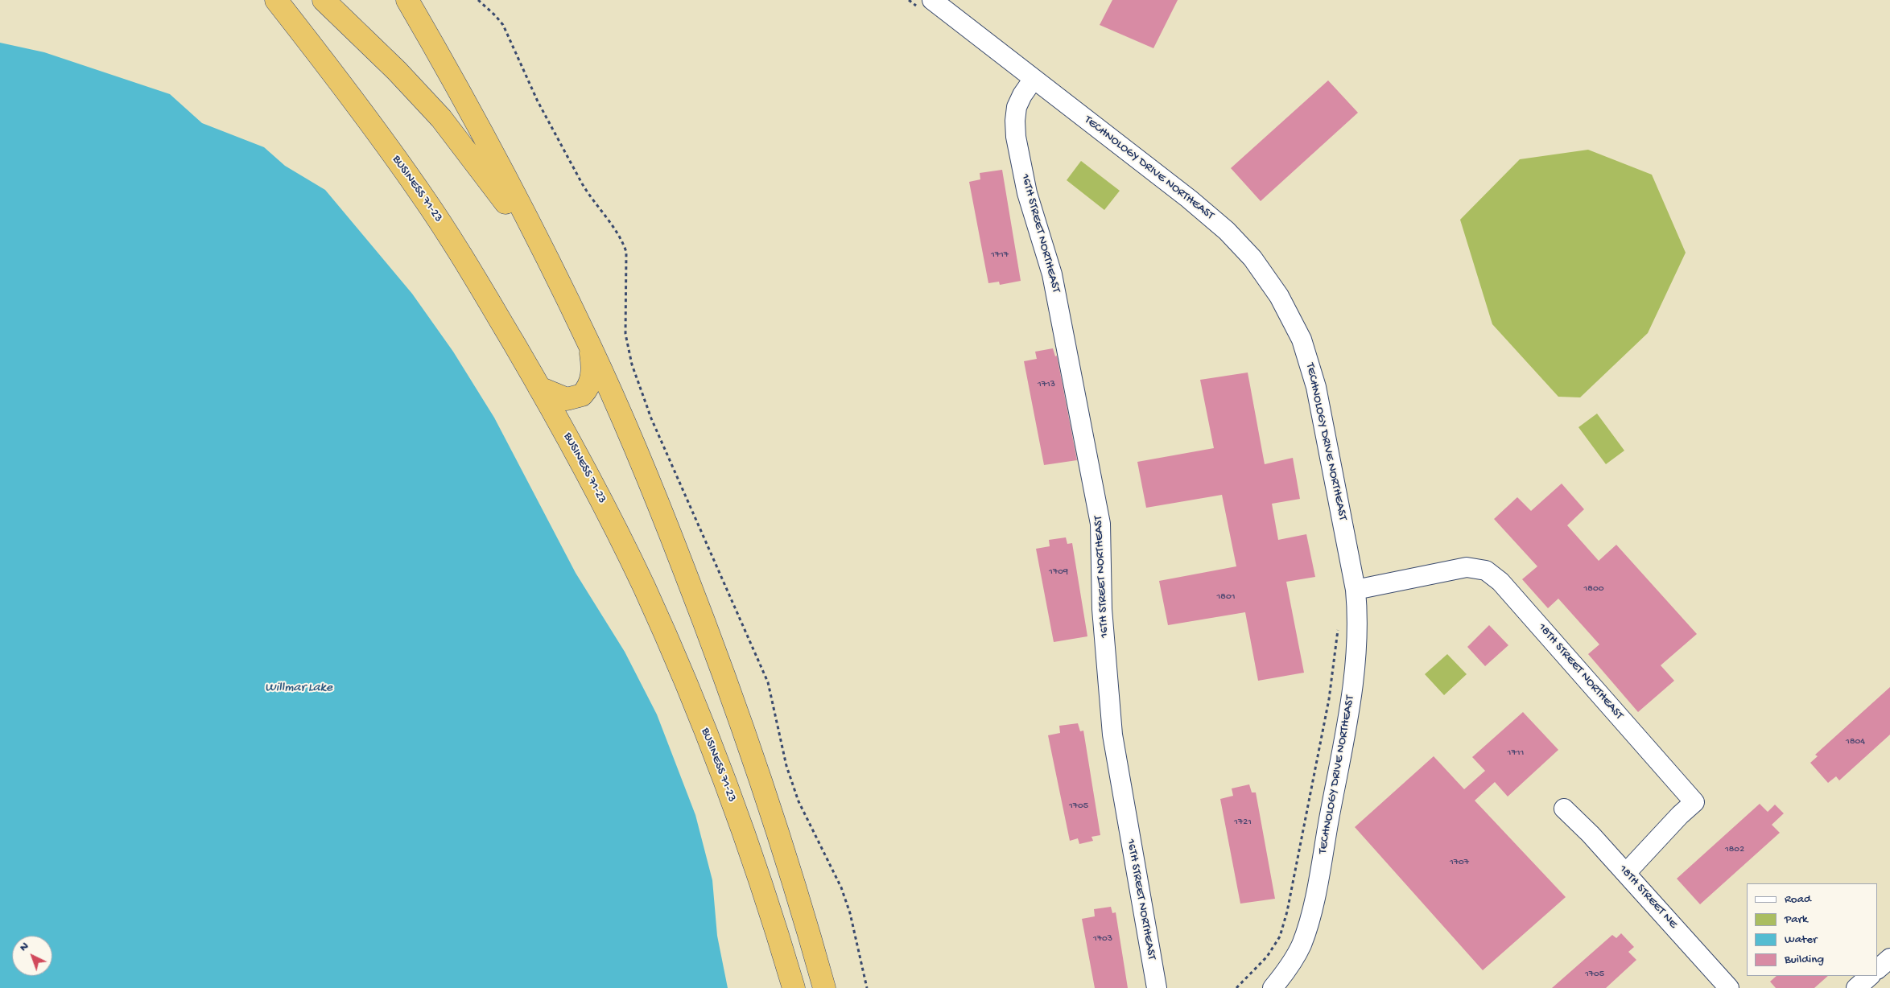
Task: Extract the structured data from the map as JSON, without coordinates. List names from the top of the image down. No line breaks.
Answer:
{"streets":{"highway":["BUSINESS 71-23"],"street":["TECHNOLOGY DRIVE NORTHEAST","16TH STREET NORTHEAST","18TH STREET NORTHEAST","18TH STREET NE"]},"crossings":[["TECHNOLOGY DRIVE NORTHEAST","16TH STREET NORTHEAST"],["TECHNOLOGY DRIVE NORTHEAST","18TH STREET NORTHEAST"],["18TH STREET NORTHEAST","18TH STREET NE"]],"water":["Willmar Lake"],"house_numbers":["1717","1713","1709","1800","1801","1804","1711","1705","1721","1802","1707","1703","1705"],"legend":["Road","Park","Water","Building"],"north":"top left"}
